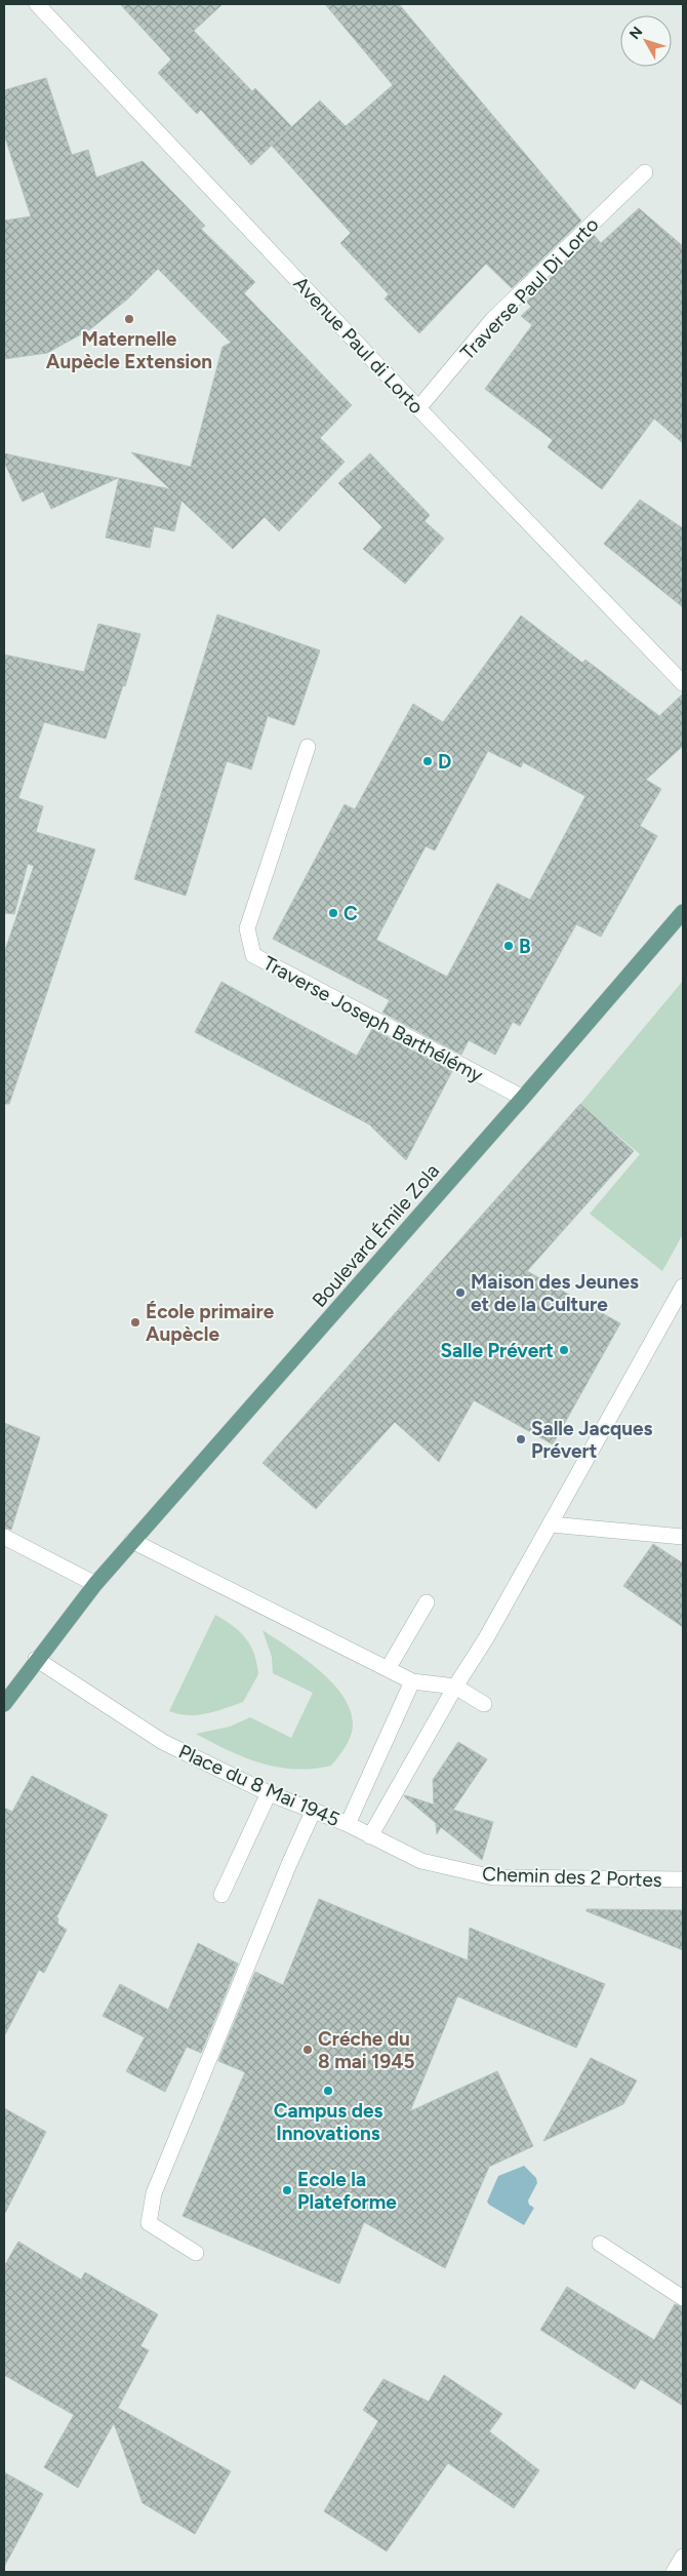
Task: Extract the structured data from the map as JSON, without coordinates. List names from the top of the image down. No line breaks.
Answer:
{"streets":{"main road":["Boulevard Émile Zola"],"street":["Traverse Paul Di Lorto","Avenue Paul di Lorto","Traverse Joseph Barthélémy","Place du 8 Mai 1945","Chemin des 2 Portes"]},"crossings":[["Traverse Paul Di Lorto","Avenue Paul di Lorto"],["Traverse Joseph Barthélémy","Boulevard Émile Zola"],["Boulevard Émile Zola","Place du 8 Mai 1945"],["Place du 8 Mai 1945","Chemin des 2 Portes"]],"places":["Maternelle Aupècle Extension","D","C","B","Maison des Jeunes et de la Culture","École primaire Aupècle","Salle Prévert","Salle Jacques Prévert","Créche du 8 mai 1945","Campus des Innovations","Ecole la Plateforme"],"north":"top left"}
